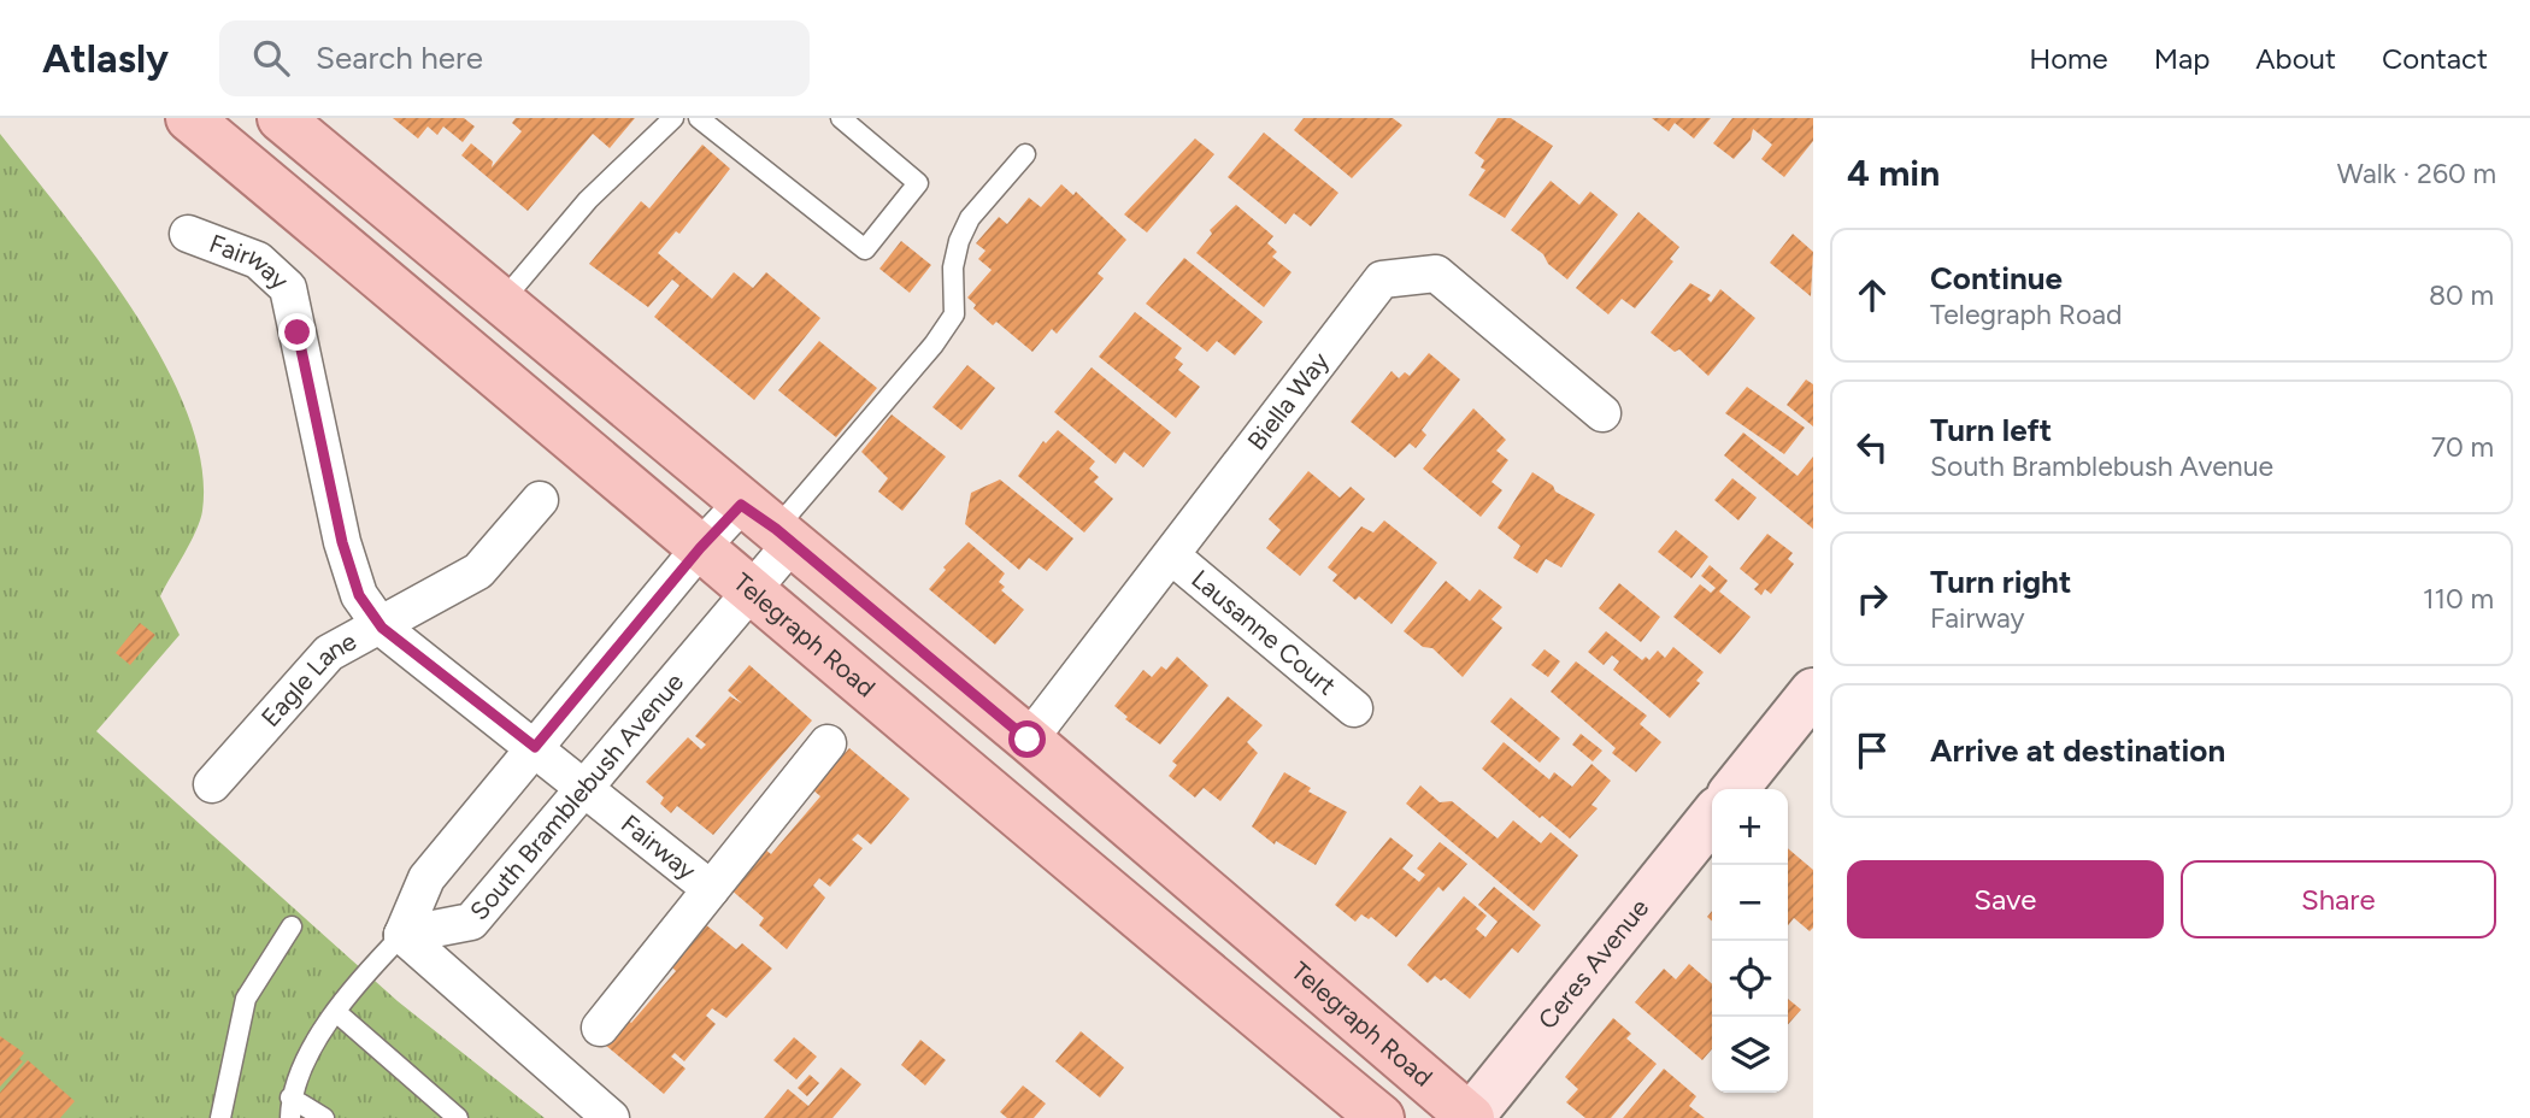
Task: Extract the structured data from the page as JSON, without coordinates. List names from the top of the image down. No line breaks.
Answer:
{"streets":{"main road":["Telegraph Road"],"street":["Fairway","Biella Way","Lausanne Court","Eagle Lane","South Bramblebush Avenue","Ceres Avenue"]},"crossings":[["Fairway","Eagle Lane"],["Fairway","South Bramblebush Avenue"],["Biella Way","Lausanne Court"],["Biella Way","Telegraph Road"],["Telegraph Road","South Bramblebush Avenue"],["Telegraph Road","Ceres Avenue"]],"page":{"header":"Atlasly","search":"Search here","nav":["Home","Map","About","Contact"],"heading":["4 min","Walk · 260 m"],"list":[["Continue","Telegraph Road","80 m"],["Turn left","South Bramblebush Avenue","70 m"],["Turn right","Fairway","110 m"],"Arrive at destination"],"map_buttons":["+","−"],"buttons":["Save","Share"]}}
